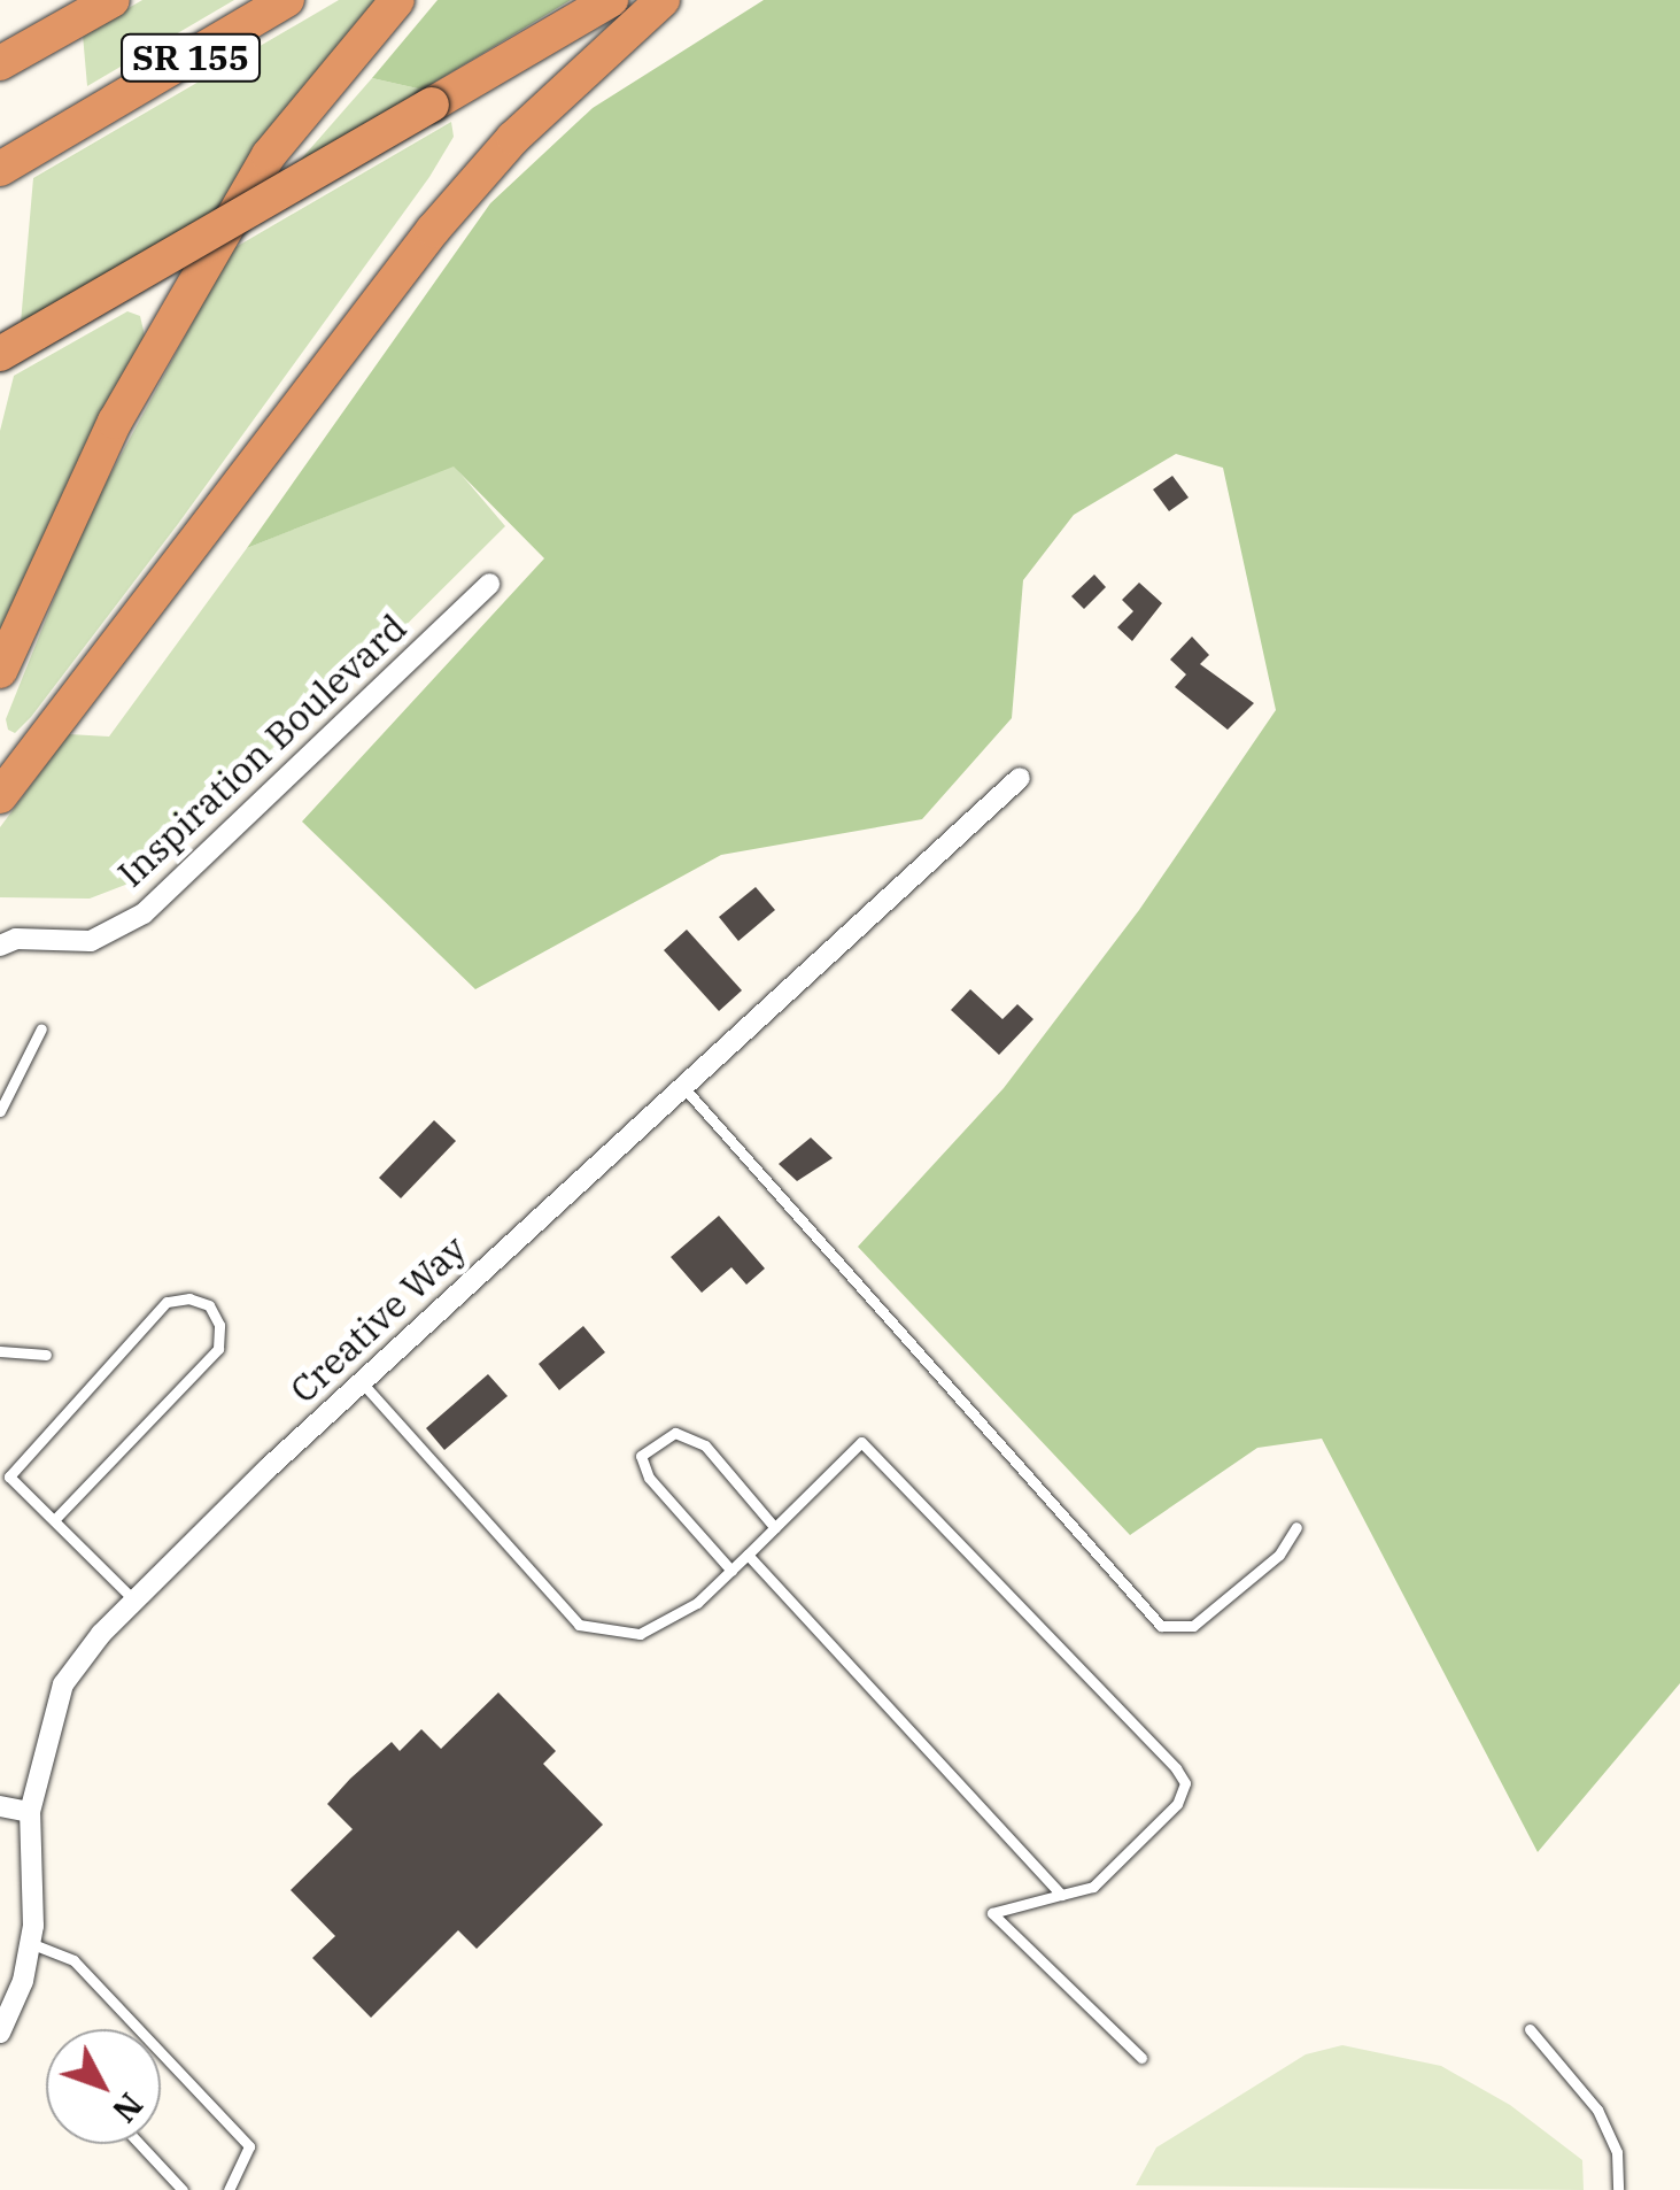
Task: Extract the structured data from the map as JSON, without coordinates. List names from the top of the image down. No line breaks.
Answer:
{"streets":{"highway":["SR 155"],"street":["Inspiration Boulevard","Creative Way"]},"north":"bottom right"}
